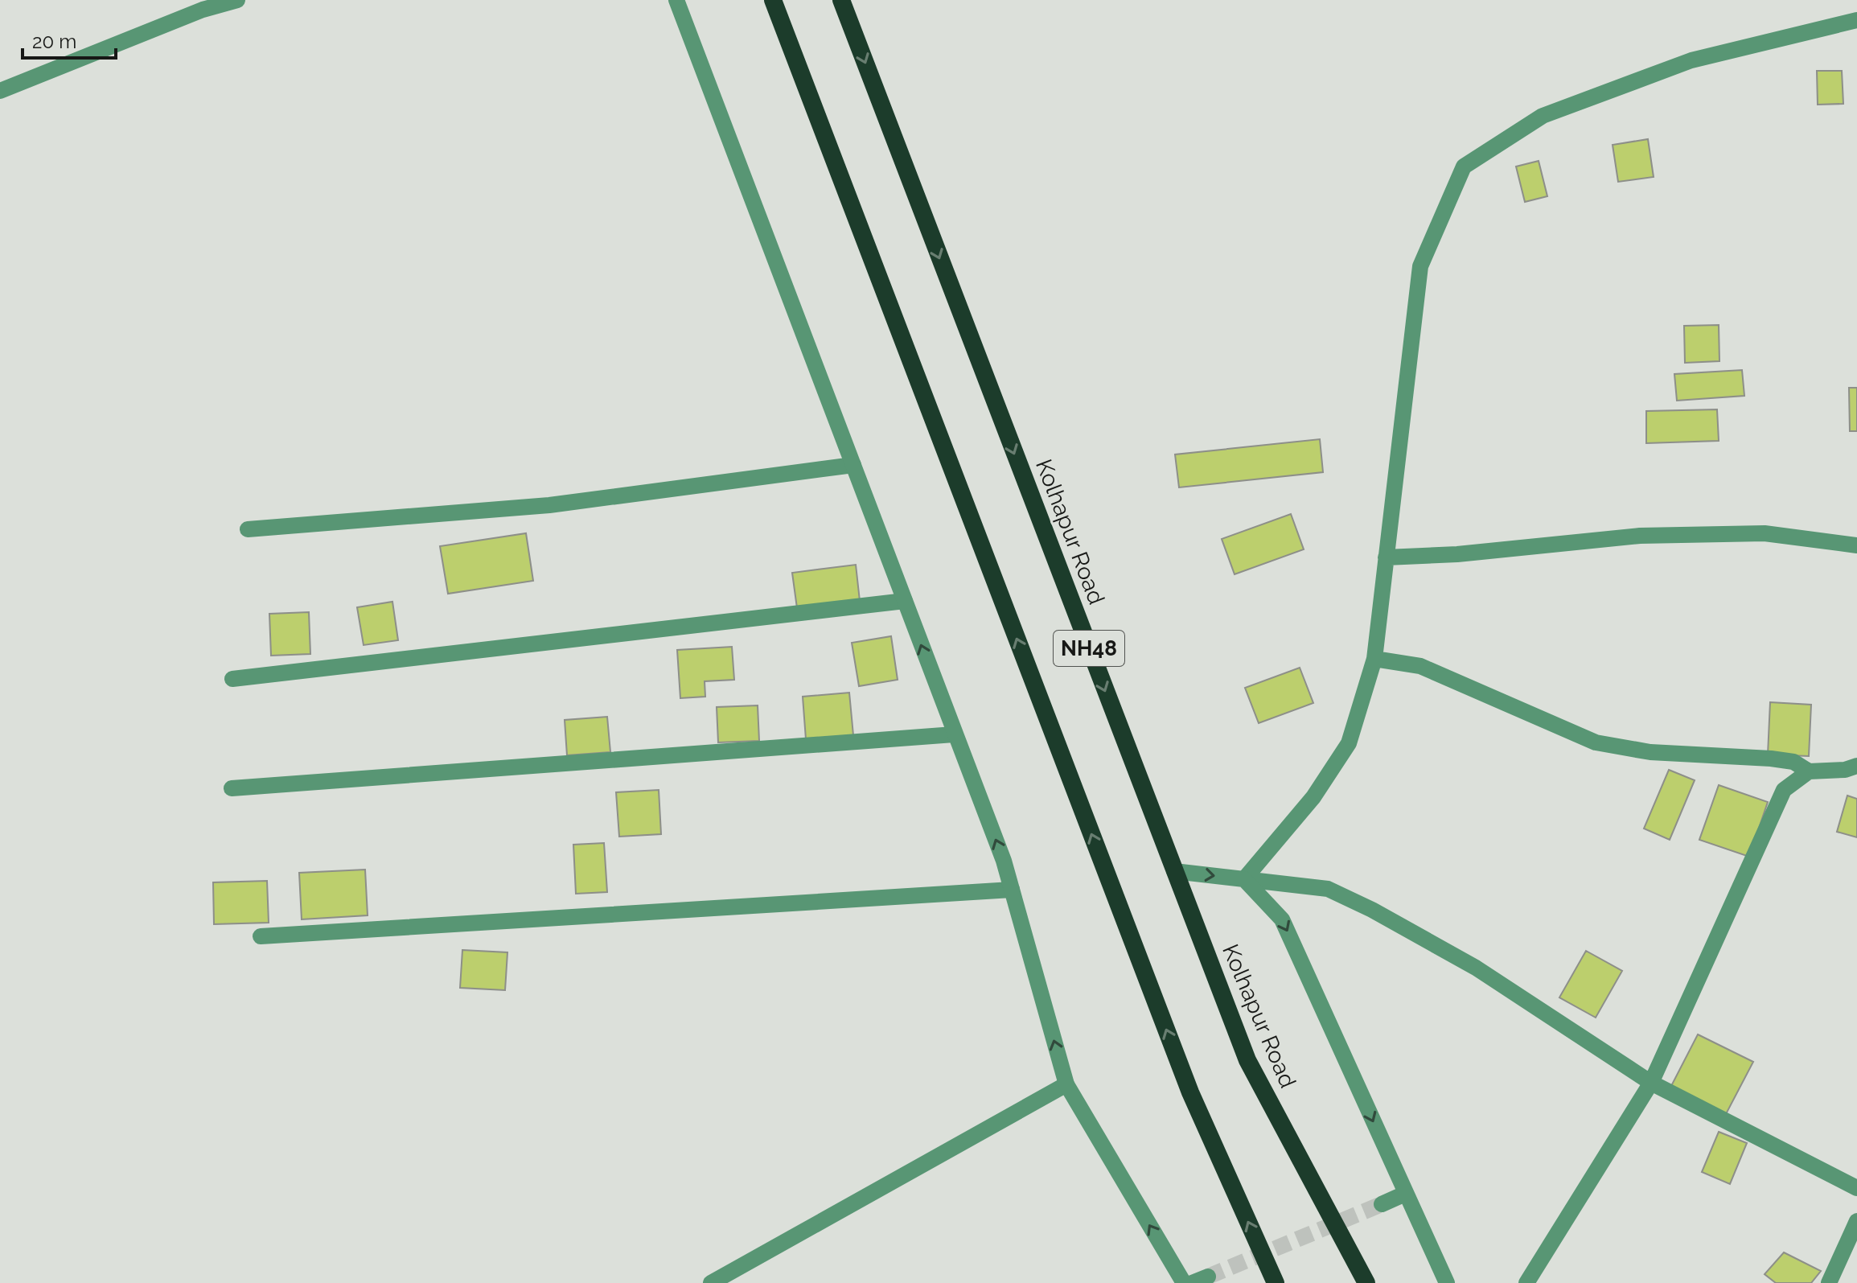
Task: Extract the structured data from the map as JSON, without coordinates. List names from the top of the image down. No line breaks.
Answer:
{"streets":{"highway":["Kolhapur Road","NH48"]},"scale_bar":"20 m"}
